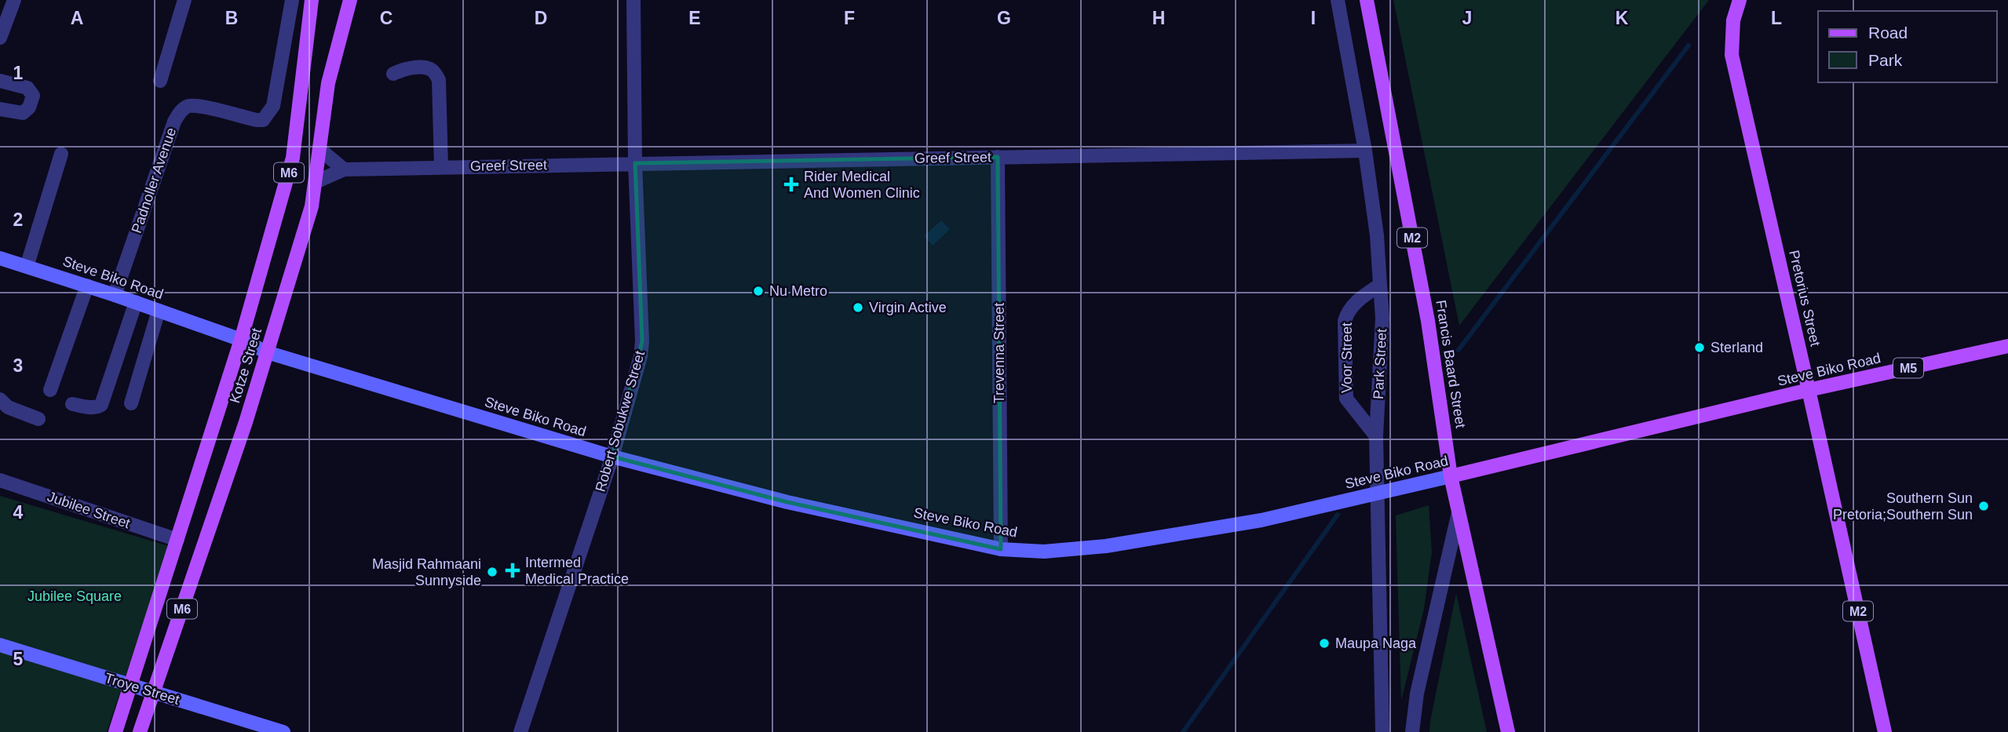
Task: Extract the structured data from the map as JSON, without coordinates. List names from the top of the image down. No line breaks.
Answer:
{"streets":{"main road":["M6","M2","Steve Biko Road","Pretorius Street","Francis Baard Street","Kotze Street","M5","Troye Street"],"street":["Greef Street","Padnoller Avenue","Trevenna Street","Voor Street","Park Street","Robert Sobukwe Street","Jubilee Street"]},"crossings":[["Greef Street","Trevenna Street"],["Greef Street","Park Street"],["Greef Street","Kotze Street"],["Greef Street","Robert Sobukwe Street"],["Padnoller Avenue","Steve Biko Road"],["Steve Biko Road","Pretorius Street"],["Steve Biko Road","Trevenna Street"],["Steve Biko Road","Park Street"],["Steve Biko Road","Francis Baard Street"],["Steve Biko Road","Kotze Street"],["Steve Biko Road","Robert Sobukwe Street"],["Voor Street","Park Street"],["Kotze Street","Jubilee Street"],["Kotze Street","Troye Street"]],"parks":["Jubilee Square"],"places":{"health":["Rider Medical And Women Clinic","Intermed Medical Practice"],"other":["Nu Metro","Virgin Active","Sterland","Southern Sun Pretoria;Southern Sun","Masjid Rahmaani Sunnyside","Maupa Naga"]},"legend":["Road","Park"],"grid":{"columns":["A","B","C","D","E","F","G","H","I","J","K","L"],"rows":["1","2","3","4","5"]}}
